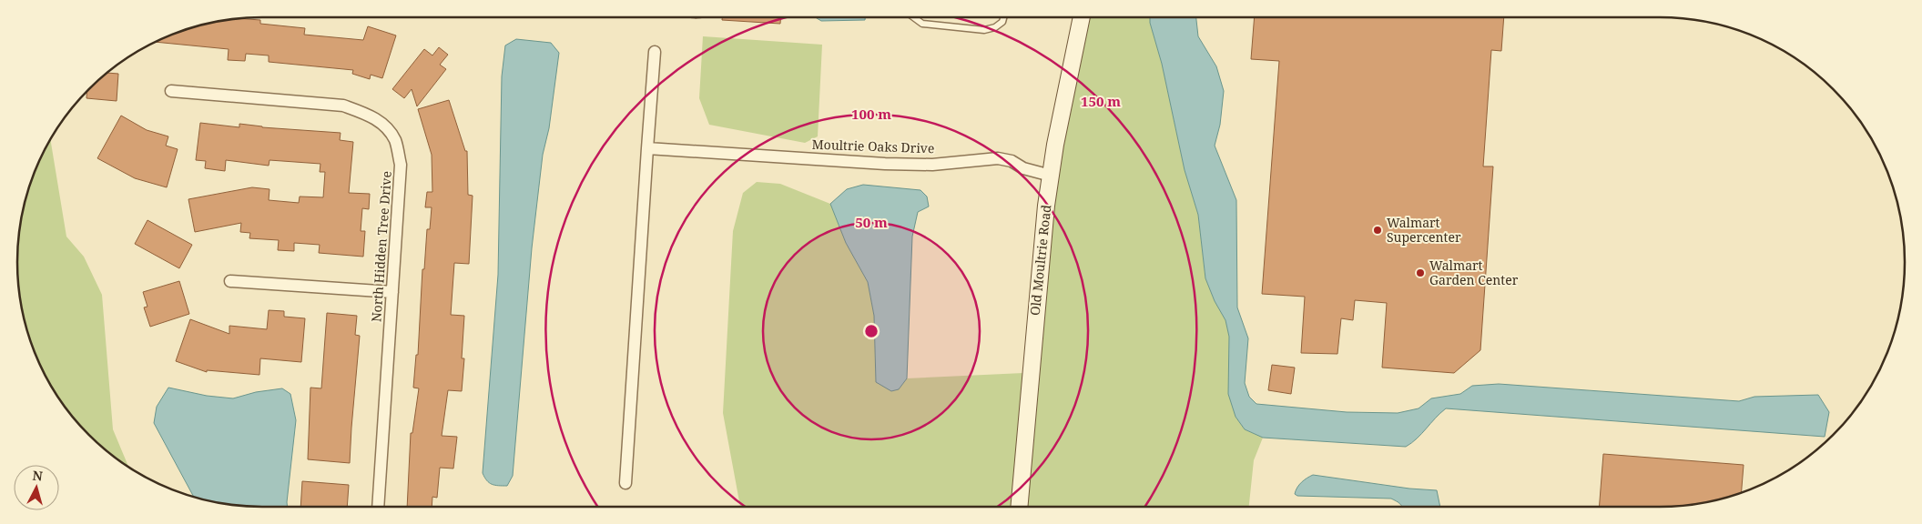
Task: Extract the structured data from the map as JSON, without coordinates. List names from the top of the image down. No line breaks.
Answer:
{"streets":{"main road":["Old Moultrie Road"],"street":["Moultrie Oaks Drive","North Hidden Tree Drive"]},"crossings":[["Moultrie Oaks Drive","Old Moultrie Road"]],"places":["Walmart Supercenter","Walmart Garden Center"],"north":"top","rings":["150 m","100 m","50 m"]}
